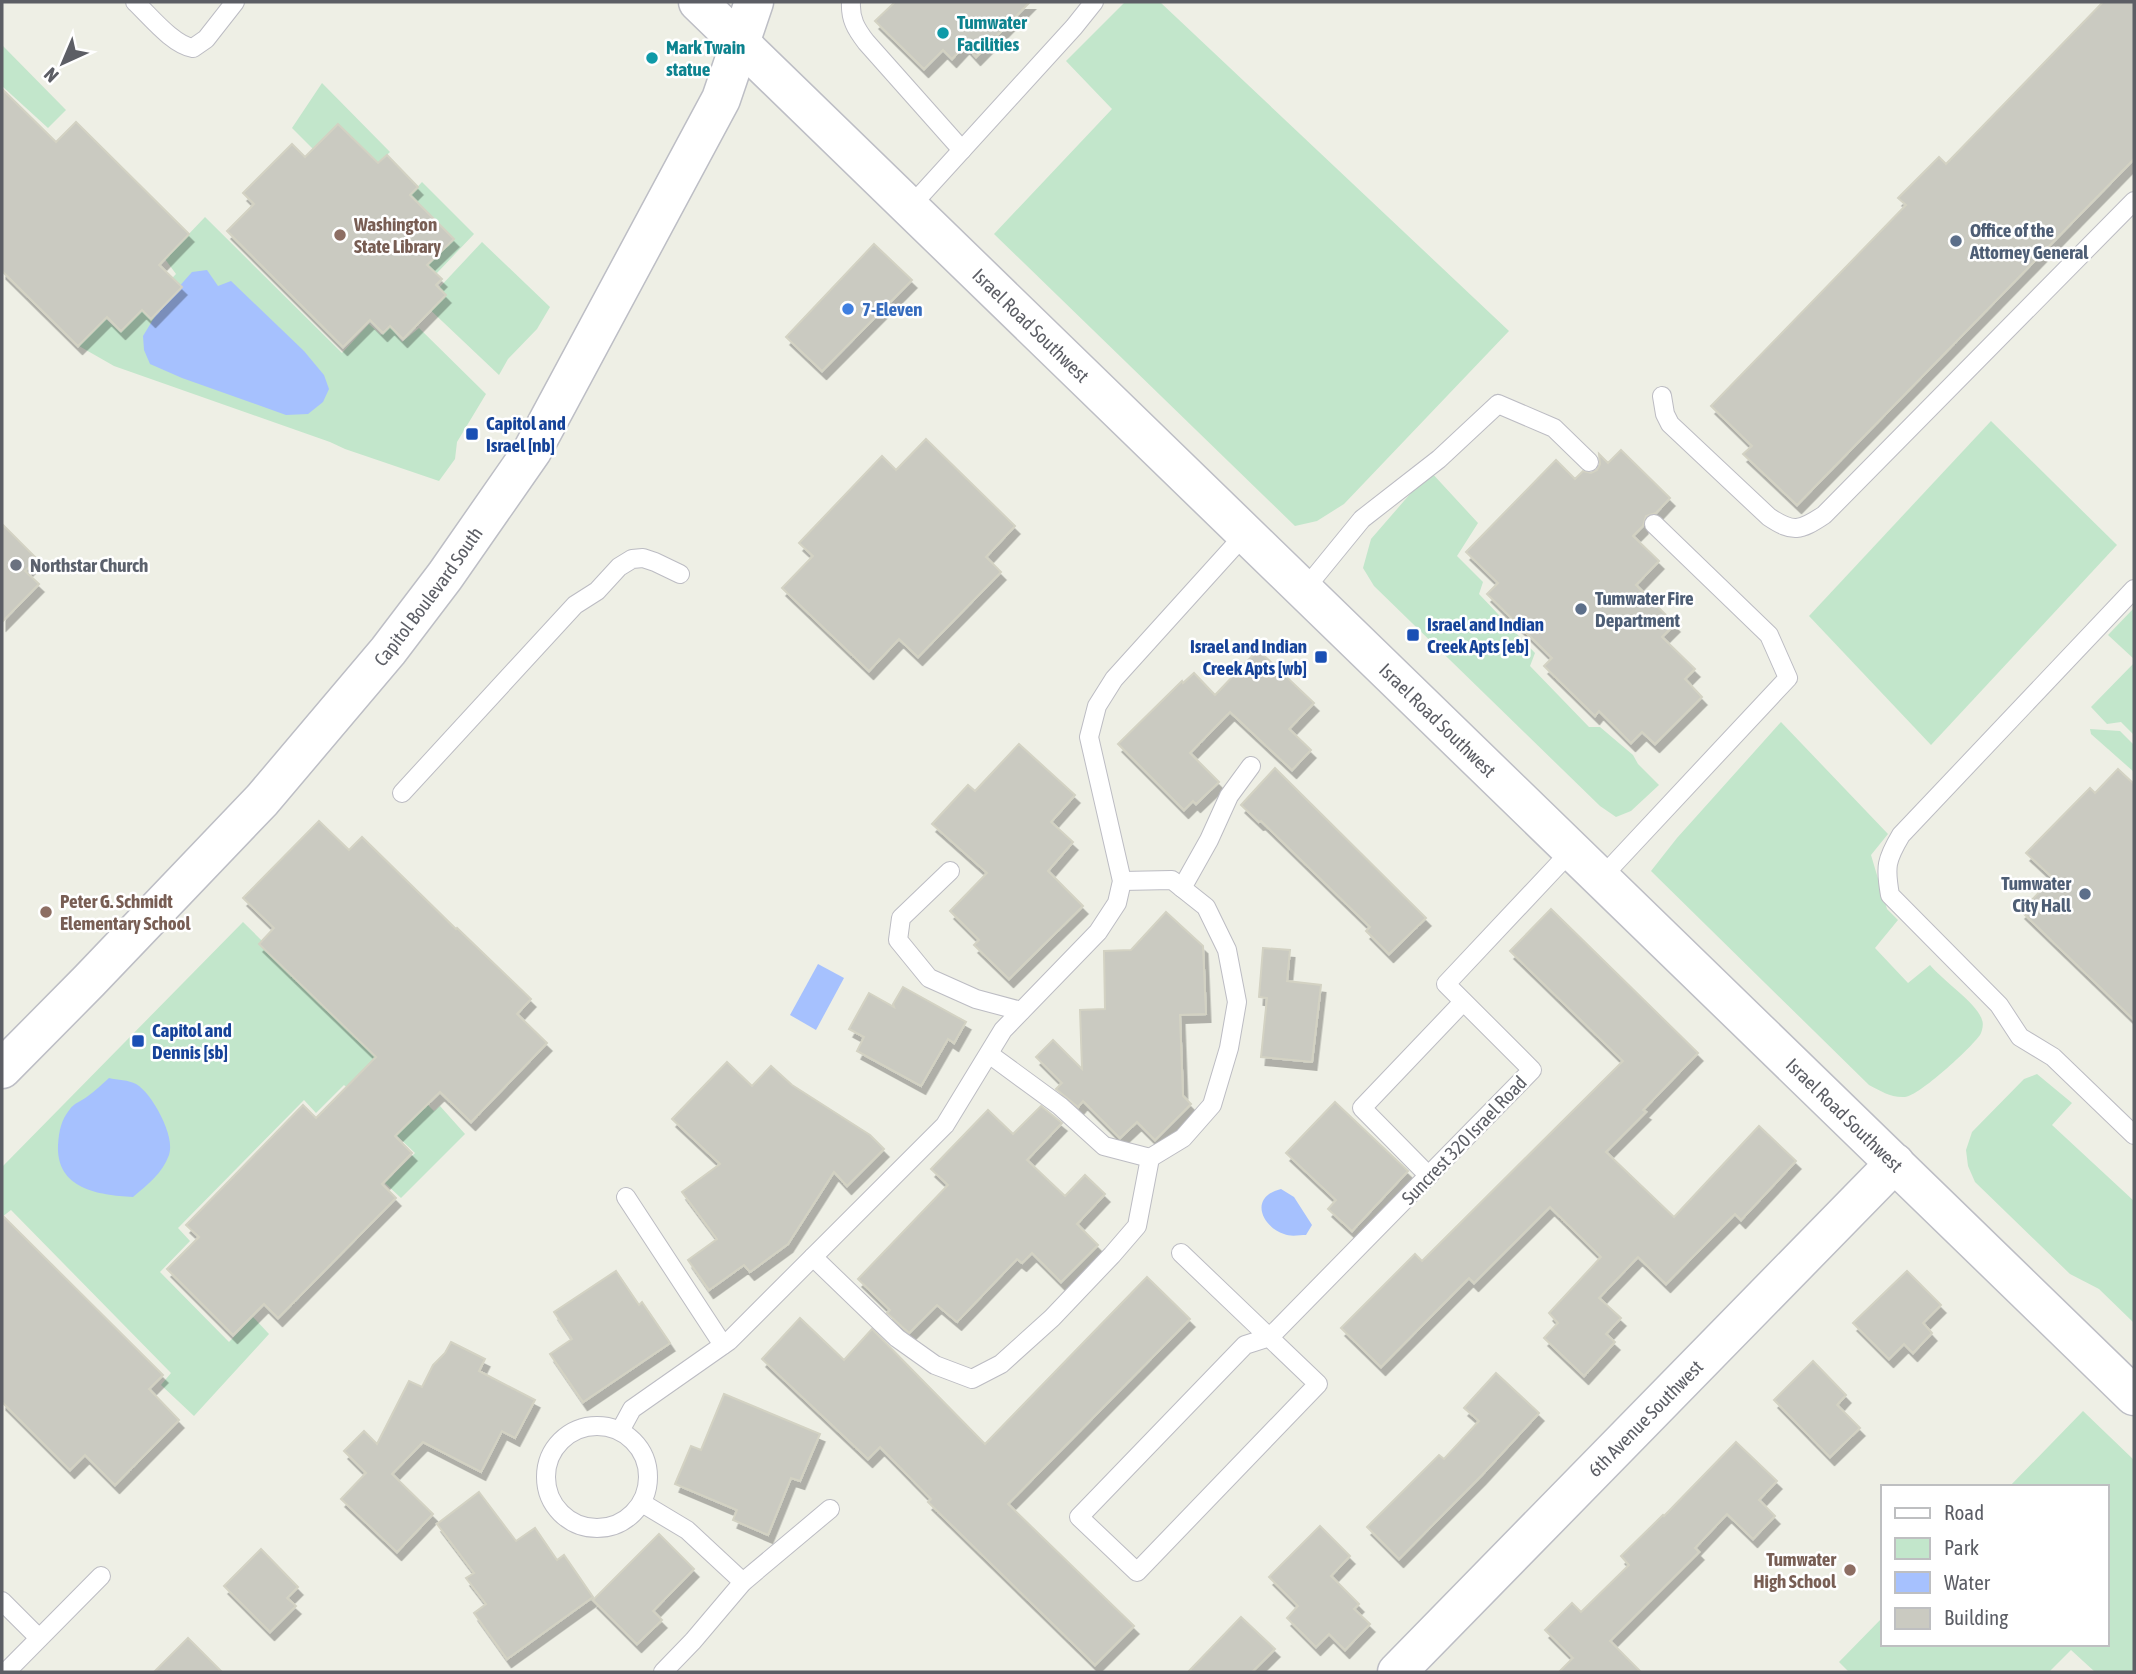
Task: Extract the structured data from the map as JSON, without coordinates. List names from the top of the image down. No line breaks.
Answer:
{"streets":{"street":["Israel Road Southwest","Capitol Boulevard South","6th Avenue Southwest"],"lane":["Suncrest 320 Israel Road"]},"crossings":[["Israel Road Southwest","Capitol Boulevard South"],["Israel Road Southwest","Suncrest 320 Israel Road"],["Israel Road Southwest","6th Avenue Southwest"]],"places":{"other":["Tumwater Facilities","Mark Twain statue","Washington State Library","Office of the Attorney General","7-Eleven","Northstar Church","Tumwater Fire Department","Tumwater City Hall","Peter G. Schmidt Elementary School","Tumwater High School"],"transit":["Capitol and Israel [nb]","Israel and Indian Creek Apts [eb]","Israel and Indian Creek Apts [wb]","Capitol and Dennis [sb]"]},"legend":["Road","Park","Water","Building"],"north":"bottom left"}
